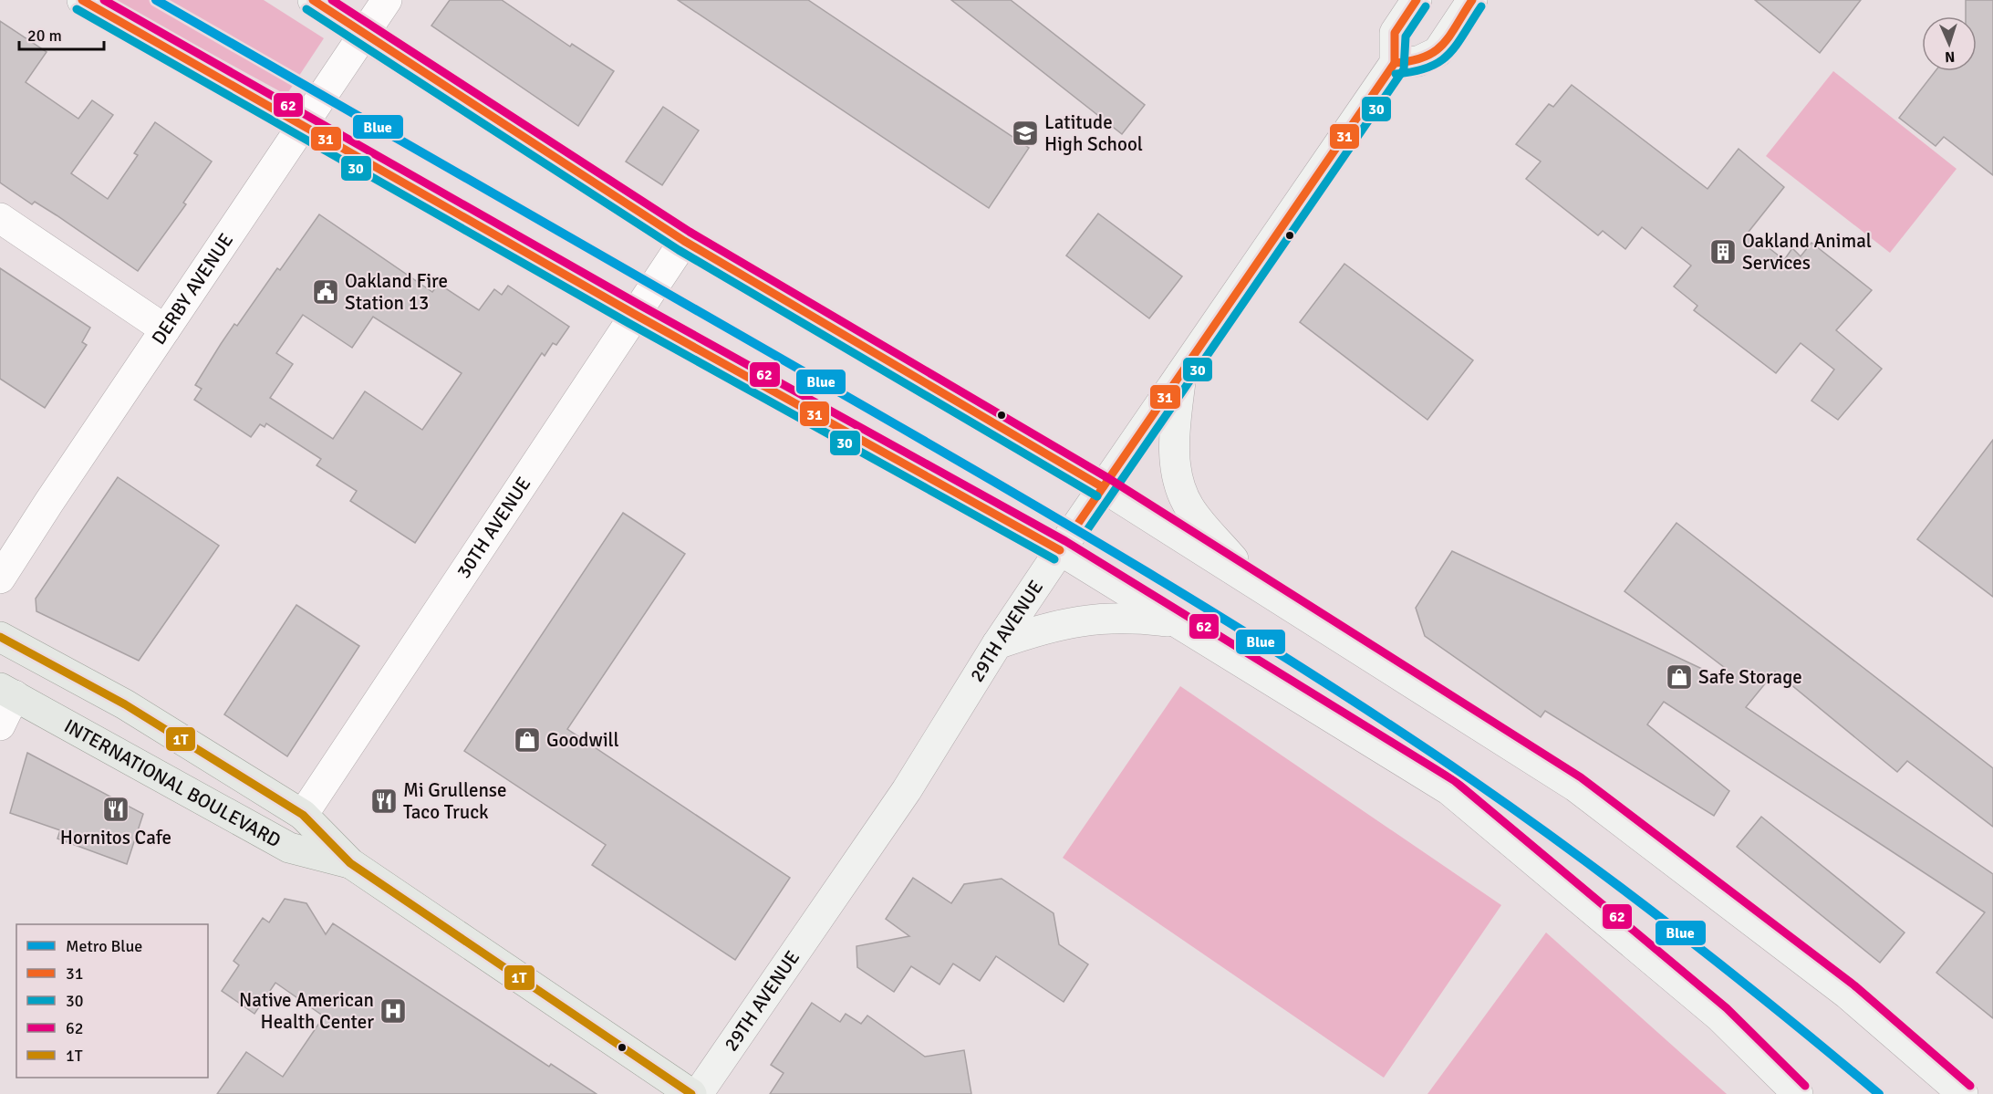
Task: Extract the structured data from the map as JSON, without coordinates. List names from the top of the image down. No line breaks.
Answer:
{"streets":{"main road":["29TH AVENUE","INTERNATIONAL BOULEVARD"],"street":["DERBY AVENUE","30TH AVENUE"]},"crossings":[["30TH AVENUE","INTERNATIONAL BOULEVARD"]],"places":{"school or university":["Latitude High School"],"building":["Oakland Animal Services"],"public building":["Oakland Fire Station 13"],"shop":["Safe Storage","Goodwill"],"restaurant":["Mi Grullense Taco Truck","Hornitos Cafe"],"hospital":["Native American Health Center"]},"lines":["metro line Blue","transit line 31","transit line 62","transit line 30","transit line 1T"],"legend":["Metro Blue","31","30","62","1T"],"scale_bar":"20 m","north":"bottom"}
